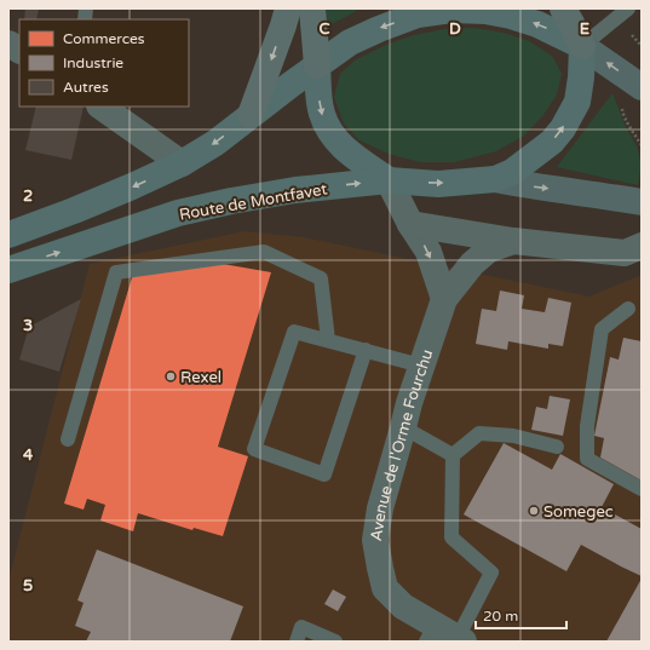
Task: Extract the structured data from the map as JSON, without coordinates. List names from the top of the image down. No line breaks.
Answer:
{"streets":{"main road":["Route de Montfavet"],"street":["Avenue de l'Orme Fourchu"]},"places":["Rexel","Somegec"],"legend":["Commerces","Industrie","Autres"],"scale_bar":"20 m","grid":{"columns":["C","D","E"],"rows":["2","3","4","5"]}}
